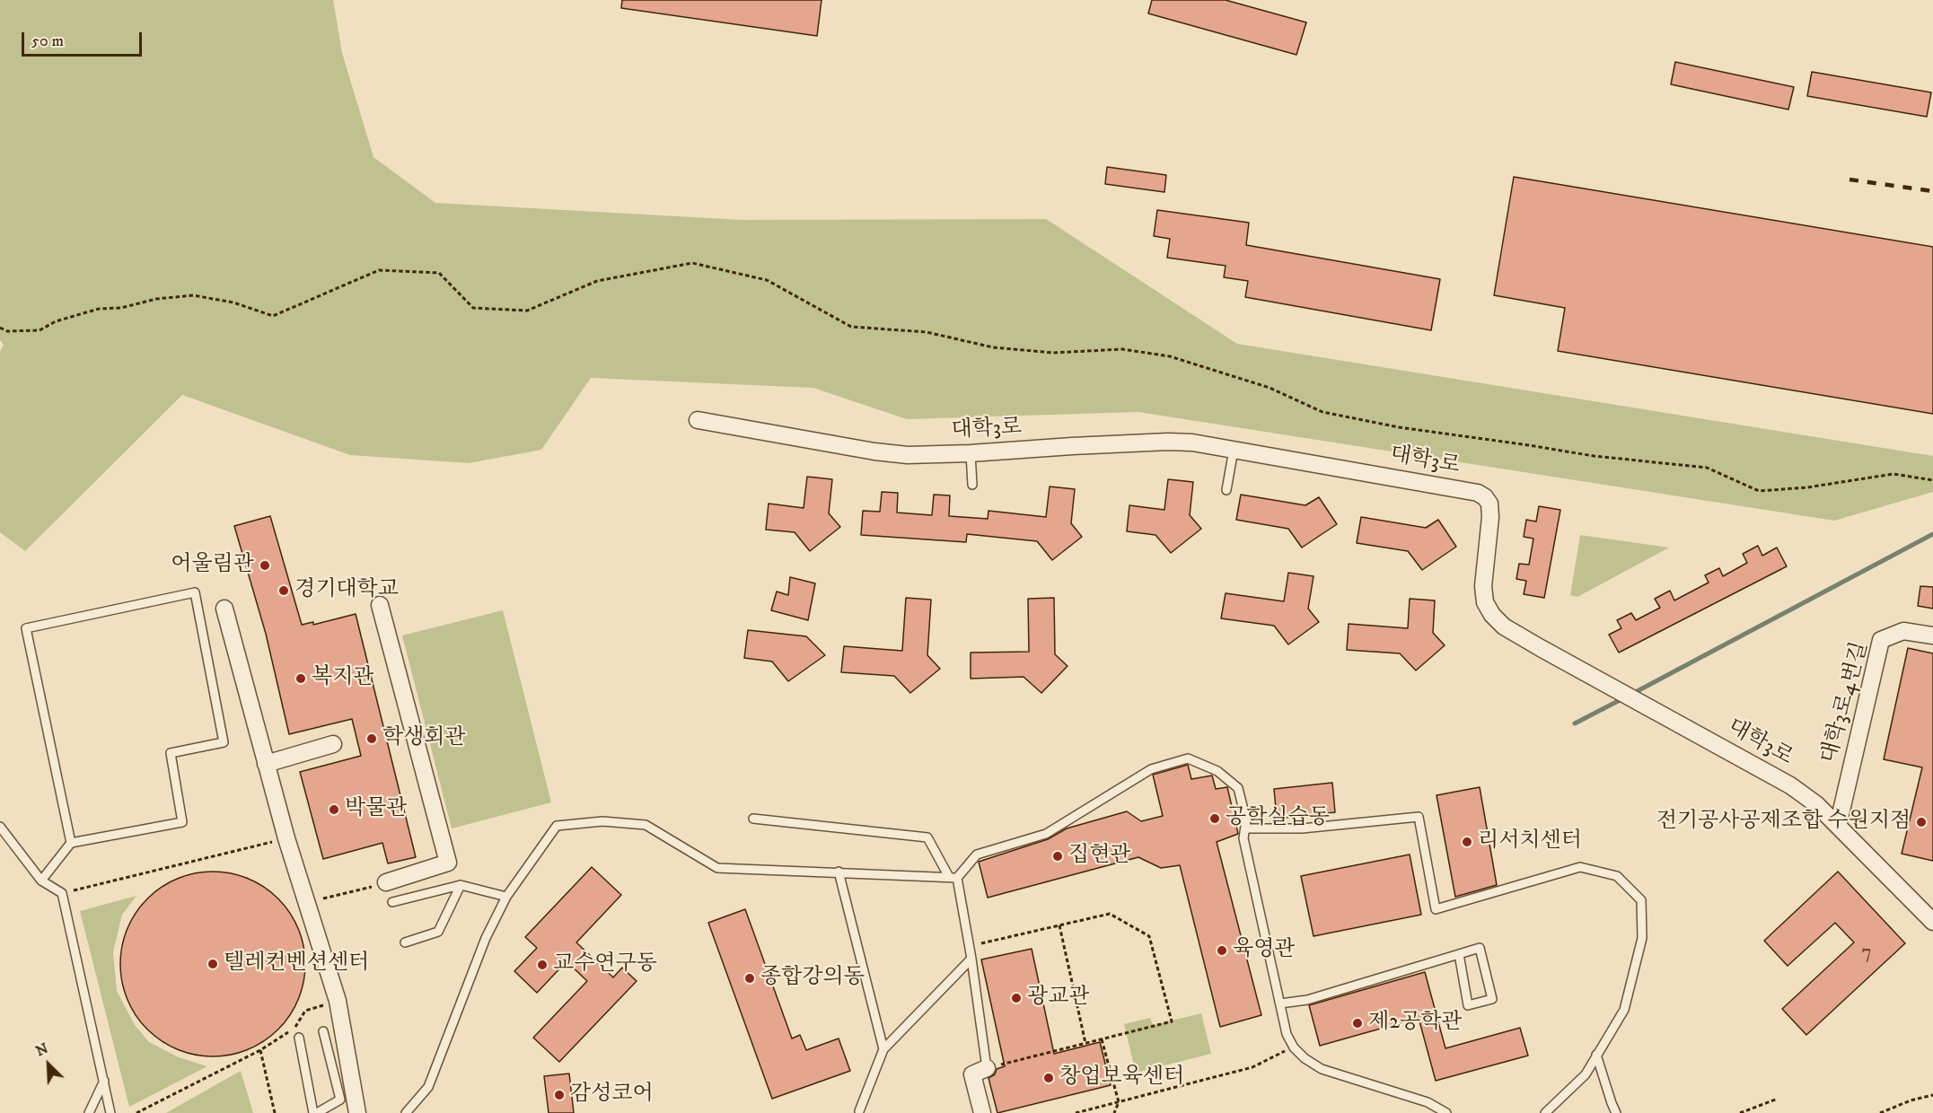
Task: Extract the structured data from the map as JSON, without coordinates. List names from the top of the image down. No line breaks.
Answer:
{"streets":{"street":["대학3로","대학3로4번길"]},"crossings":[["대학3로","대학3로4번길"]],"places":["어울림관","경기대학교","복지관","학생회관","박물관","공학실습동","전기공사공제조합 수원지점","리서치센터","집현관","육영관","텔레컨벤션센터","교수연구동","종합강의동","광교관","제2공학관","창업보육센터","감성코어"],"house_numbers":["7"],"scale_bar":"50 m","north":"top left"}
